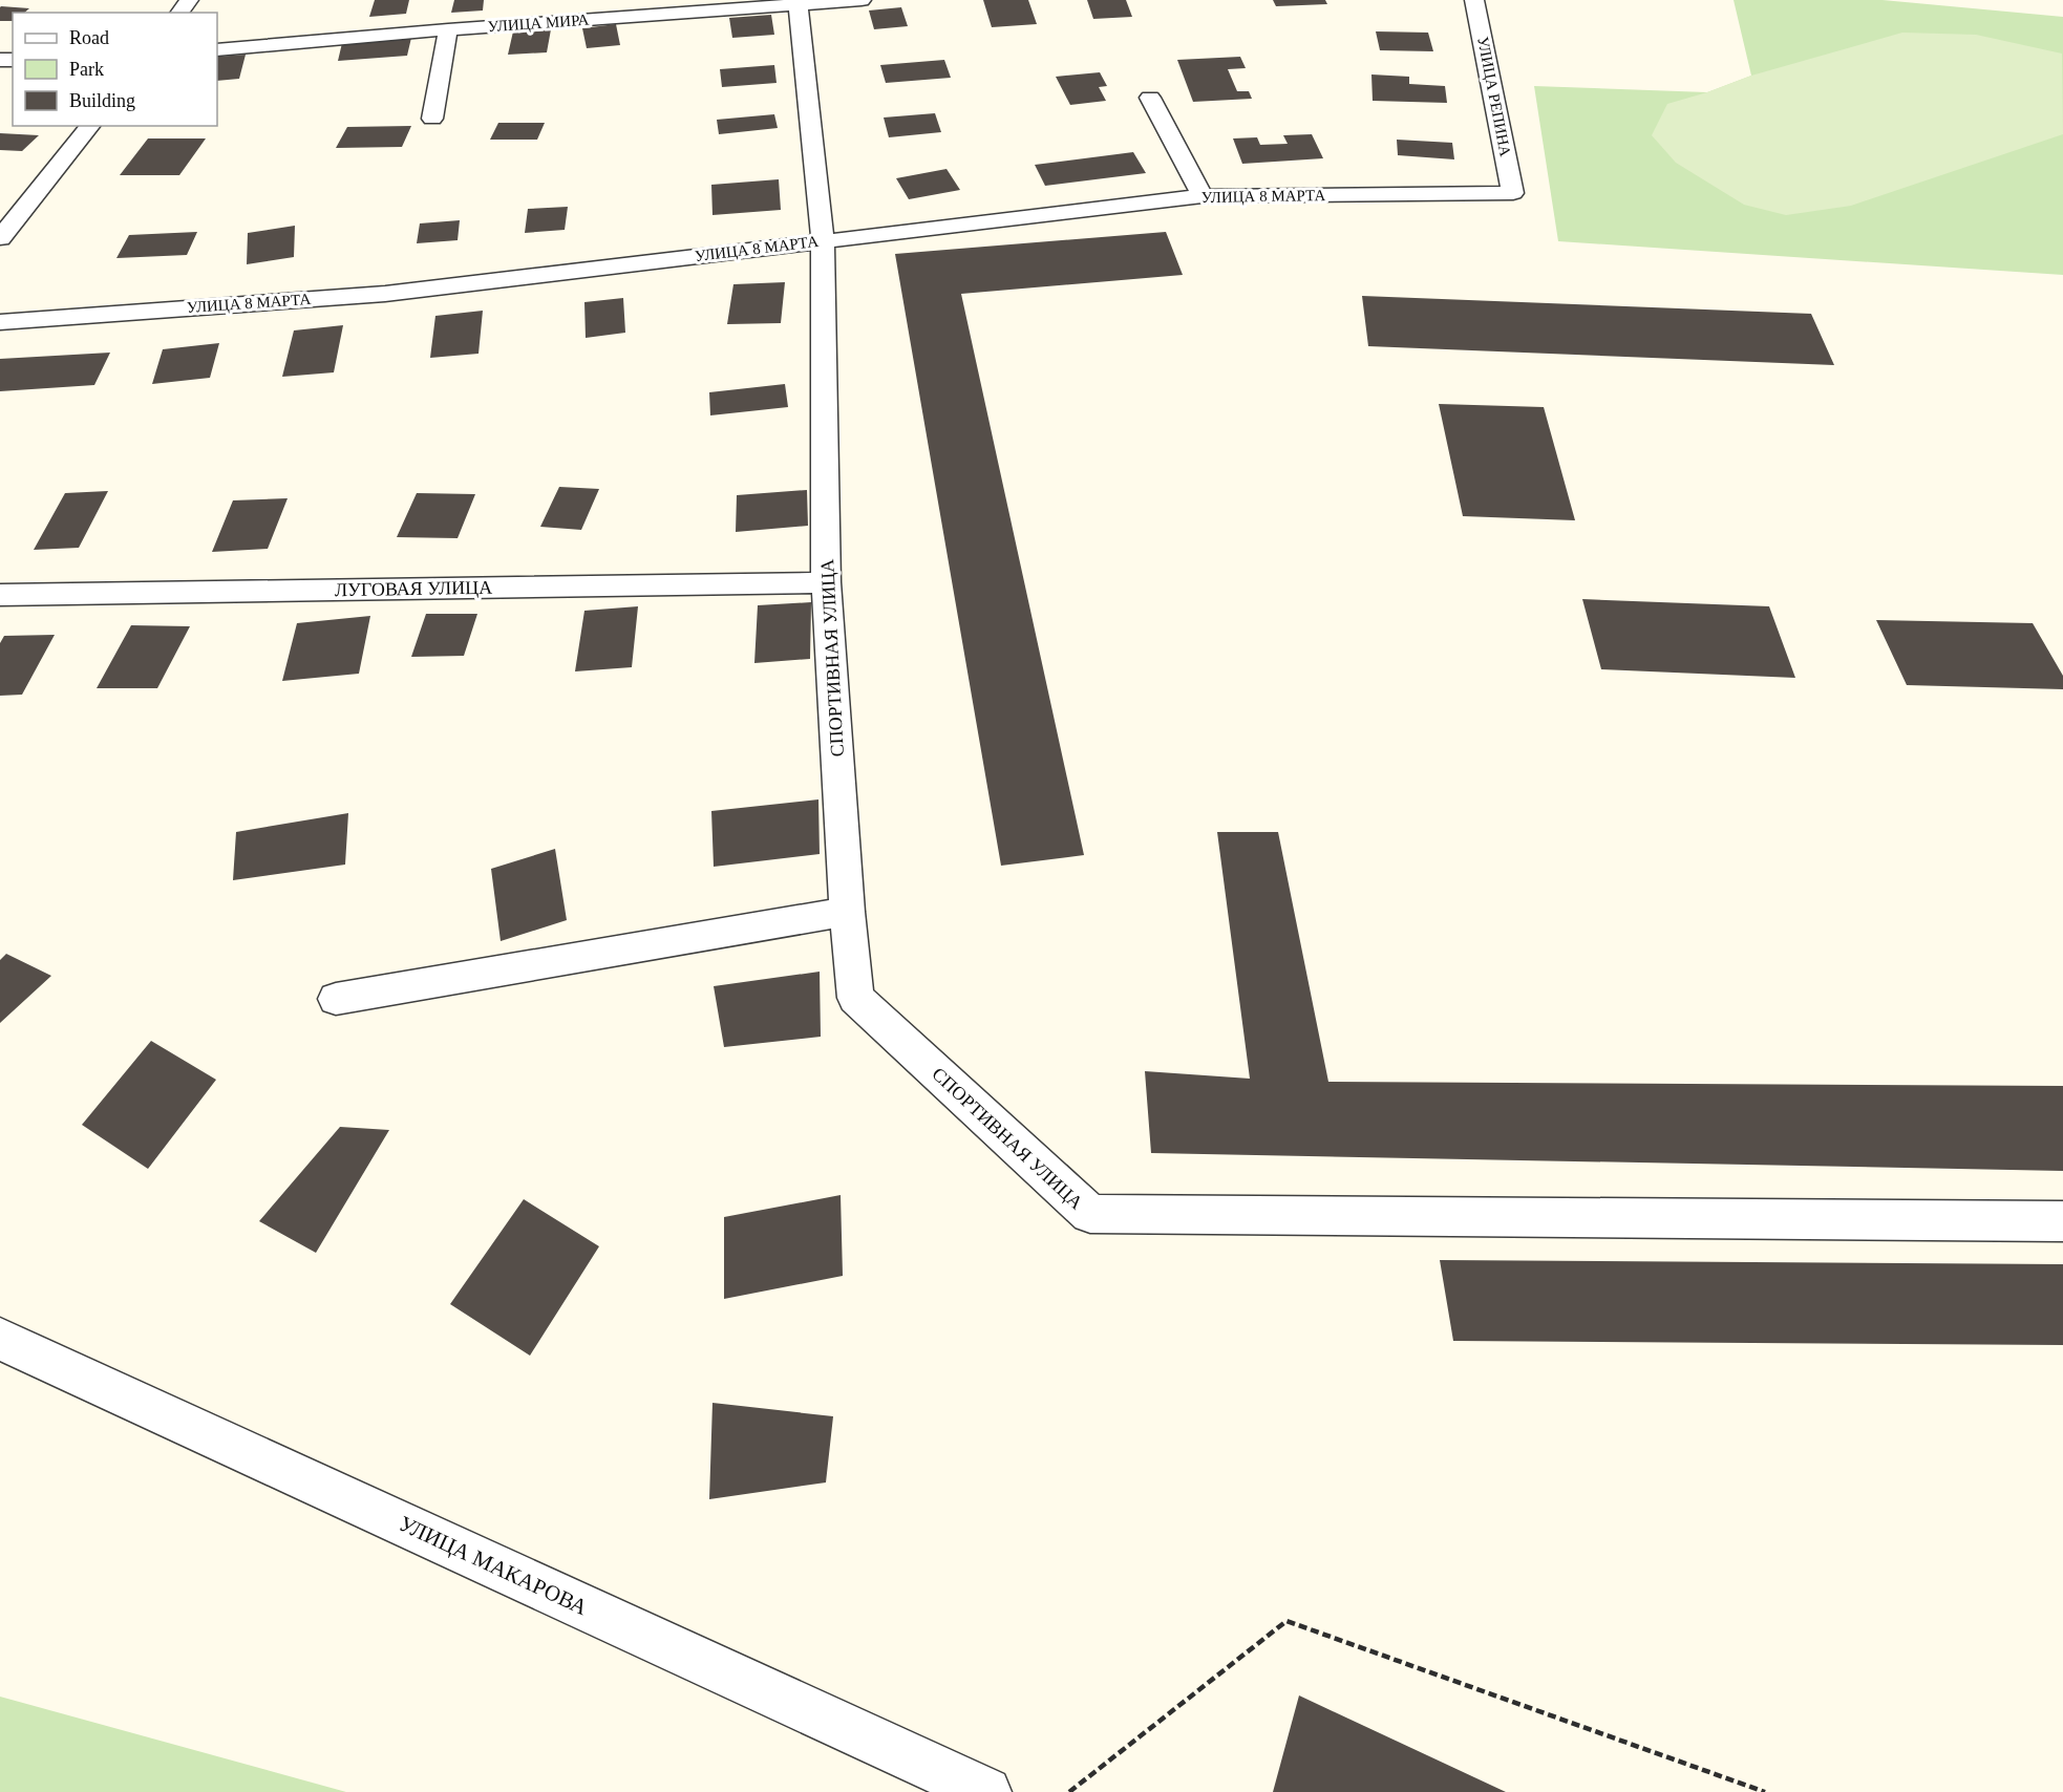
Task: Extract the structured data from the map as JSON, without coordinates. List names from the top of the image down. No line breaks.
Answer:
{"streets":{"street":["УЛИЦА МИРА","УЛИЦА РЕПИНА","УЛИЦА 8 МАРТА","ЛУГОВАЯ УЛИЦА","СПОРТИВНАЯ УЛИЦА","УЛИЦА МАКАРОВА"]},"crossings":[["УЛИЦА МИРА","СПОРТИВНАЯ УЛИЦА"],["УЛИЦА РЕПИНА","УЛИЦА 8 МАРТА"],["УЛИЦА 8 МАРТА","СПОРТИВНАЯ УЛИЦА"],["ЛУГОВАЯ УЛИЦА","СПОРТИВНАЯ УЛИЦА"]],"legend":["Road","Park","Building"]}
